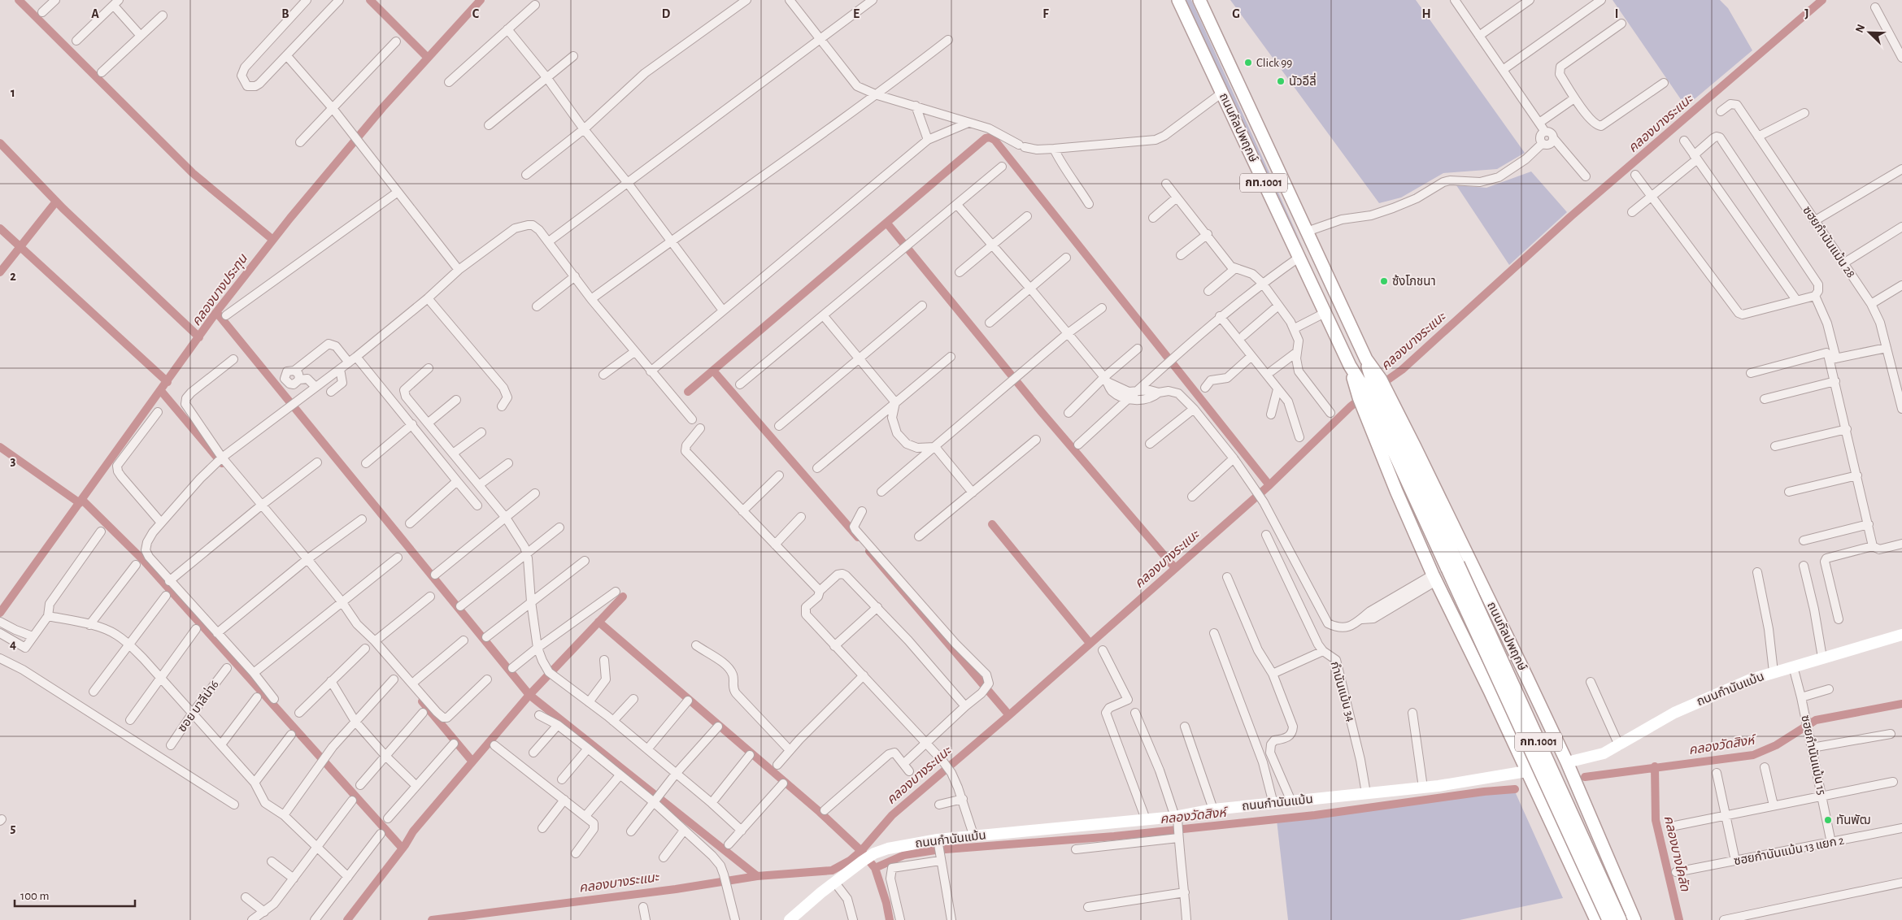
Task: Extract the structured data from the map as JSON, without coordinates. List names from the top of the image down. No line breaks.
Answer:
{"streets":{"main road":["ถนนกัลปพฤกษ์","กท.1001"],"street":["ซฮยกำนันแม้น 28","ถนนกำนันแม้น","กำนันแม้น 34","ซอย บาลีน่า6","ซฮยกำนันแม้น 15","ซฮยกำนันแม้น 13 แยก 2"]},"crossings":[["ถนนกัลปพฤกษ์","ถนนกำนันแม้น"],["ถนนกำนันแม้น","กำนันแม้น 34"],["ถนนกำนันแม้น","ซฮยกำนันแม้น 15"],["ซฮยกำนันแม้น 15","ซฮยกำนันแม้น 13 แยก 2"]],"water":["คลองบางระแนะ","คลองบางประทุน","คลองวัดสิงห์","คลองบางโคลัด"],"places":["Click 99","นัวอีลี่","ซ้งโภชนา","ทันพัฒ"],"scale_bar":"100 m","north":"top left","grid":{"columns":["A","B","C","D","E","F","G","H","I","J"],"rows":["1","2","3","4","5"]}}
